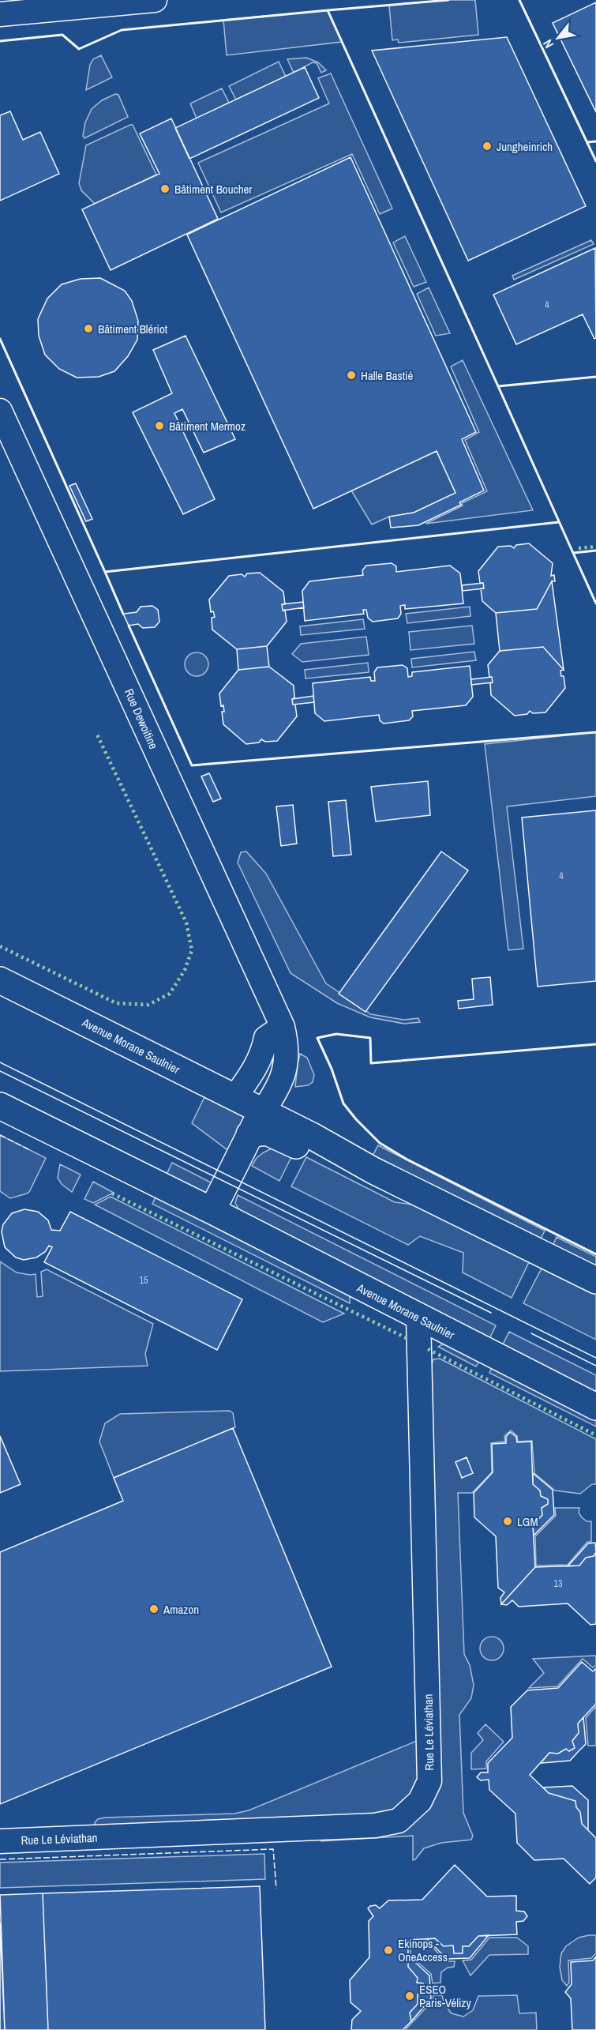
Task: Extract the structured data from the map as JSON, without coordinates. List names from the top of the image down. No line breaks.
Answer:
{"streets":{"main road":["Avenue Morane Saulnier"],"street":["Rue Dewoitine","Rue Le Léviathan"]},"crossings":[["Rue Dewoitine","Avenue Morane Saulnier"],["Avenue Morane Saulnier","Rue Le Léviathan"]],"places":["Jungheinrich","Bâtiment Boucher","Bâtiment Blériot","Halle Bastié","Bâtiment Mermoz","LGM","Amazon","Ekinops - OneAccess","ESEO Paris-Vélizy"],"house_numbers":["4","4","15","13"],"north":"bottom left"}
